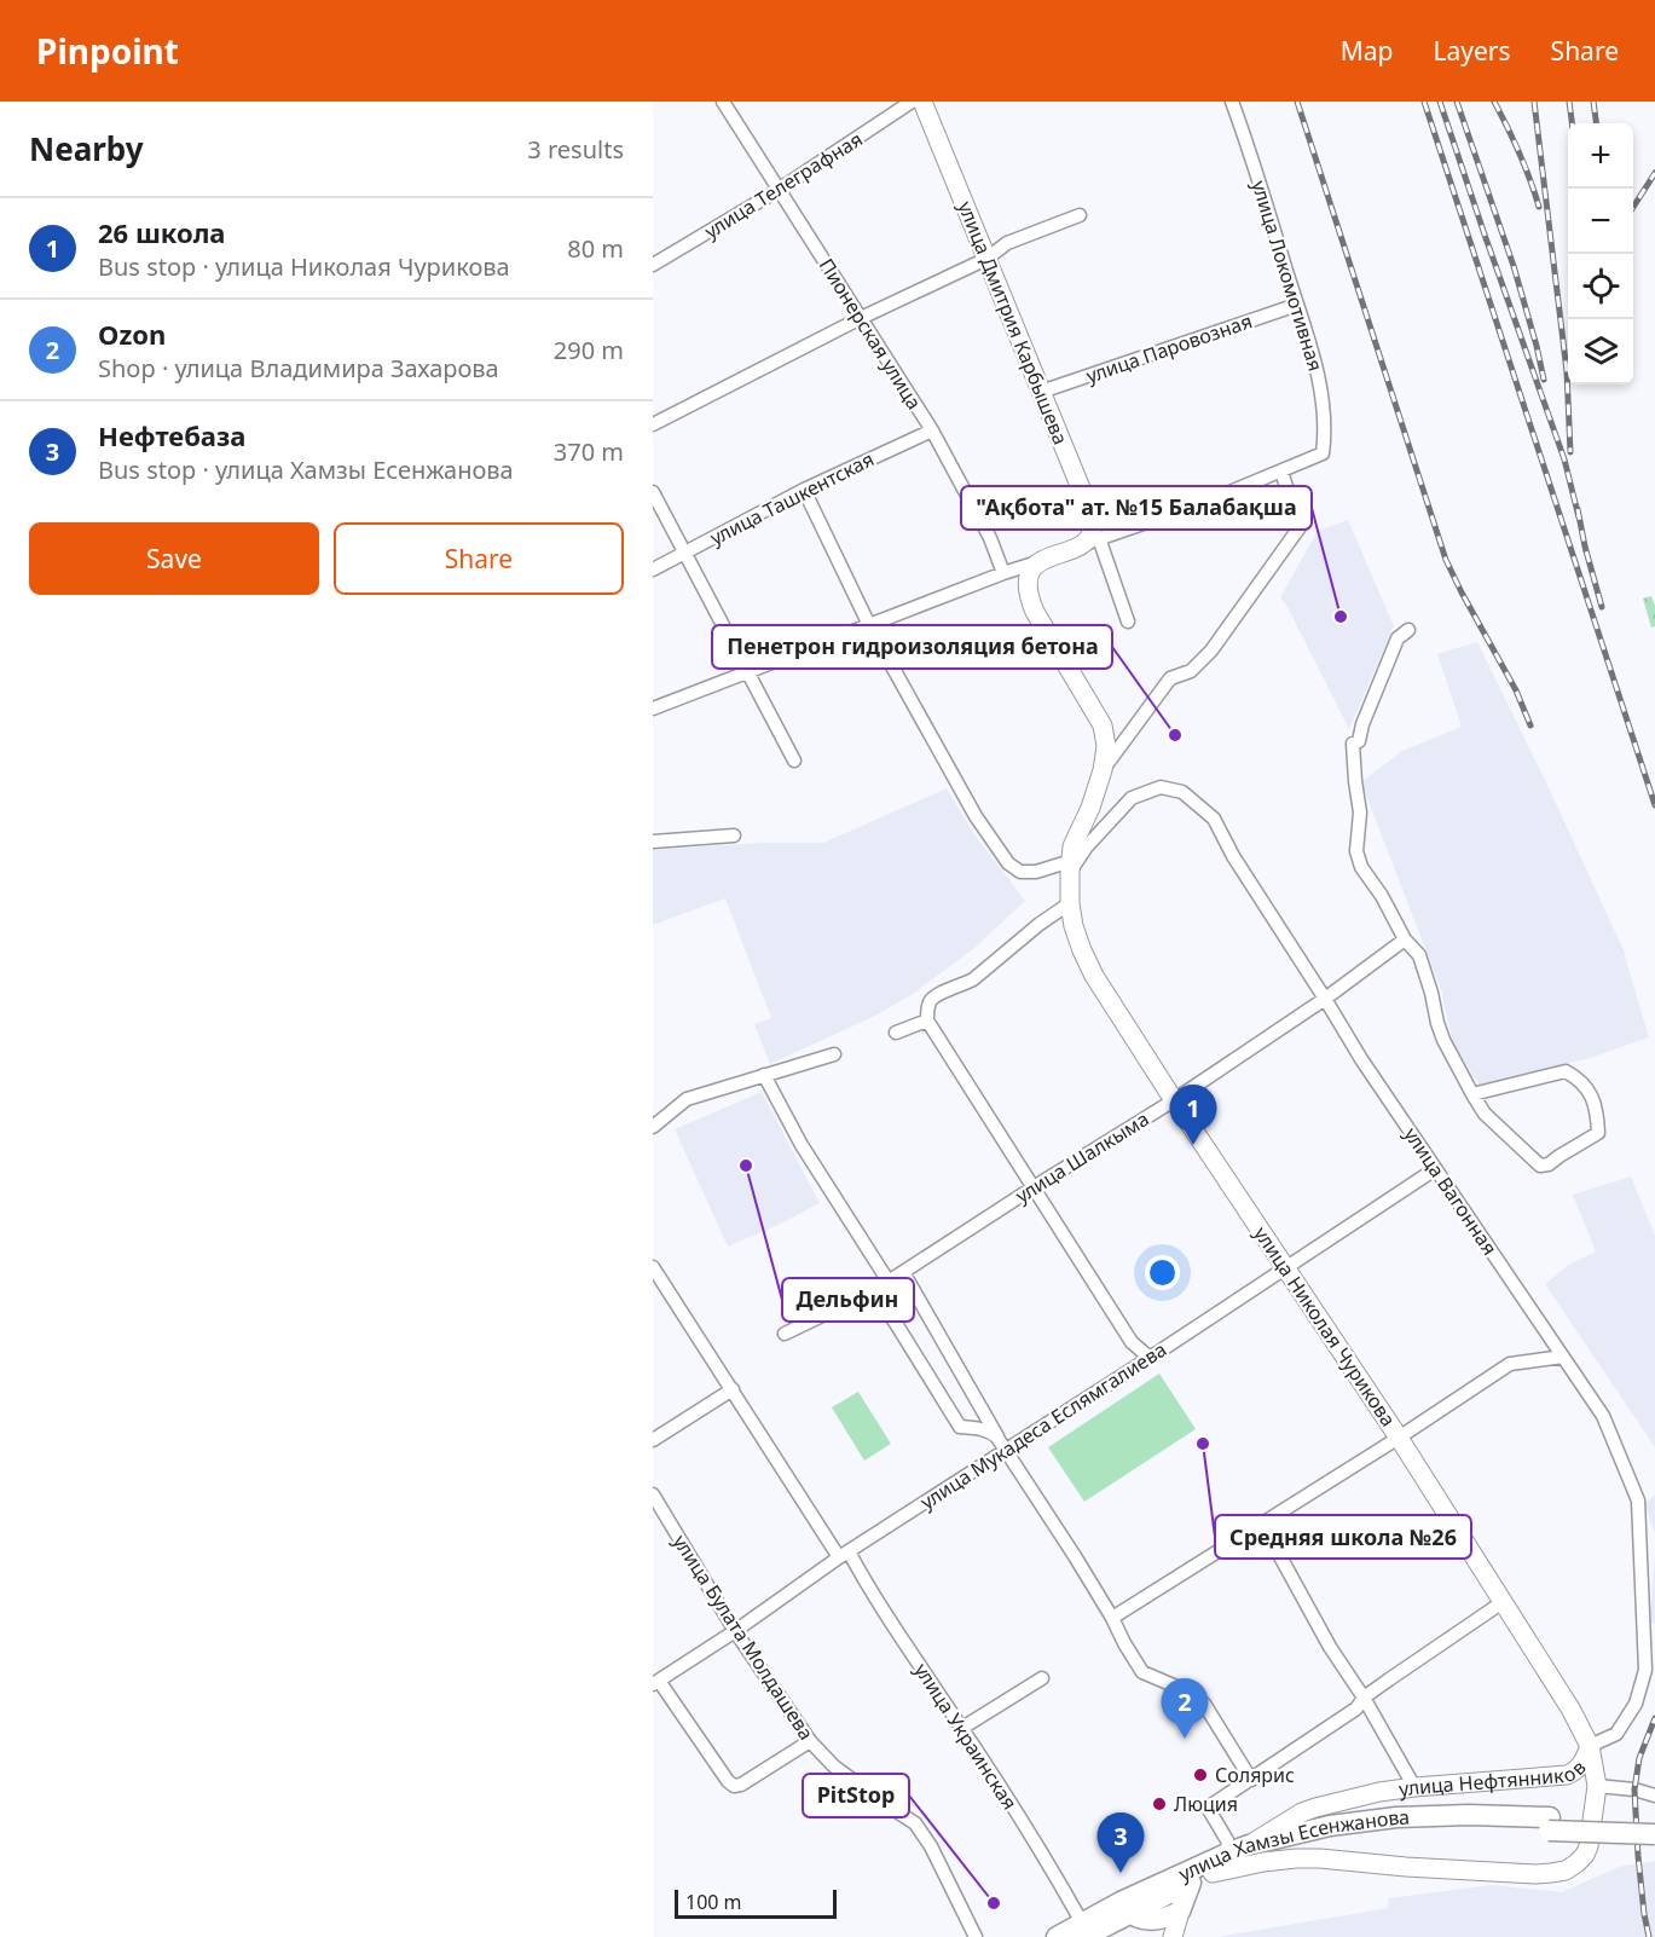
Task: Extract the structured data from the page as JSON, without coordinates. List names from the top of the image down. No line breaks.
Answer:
{"streets":{"main road":["улица Хамзы Есенжанова"],"street":["улица Телеграфная","улица Локомотивная","улица Дмитрия Карбышева","Пионерская улица","улица Паровозная","улица Ташкентская","улица Шалкыма","улица Вагонная","улица Николая Чурикова","улица Мукадеса Еслямгалиева","улица Булата Молдашева","улица Украинская","улица Нефтянников"]},"crossings":[["улица Телеграфная","Пионерская улица"],["улица Локомотивная","улица Паровозная"],["улица Дмитрия Карбышева","улица Паровозная"],["Пионерская улица","улица Ташкентская"],["улица Шалкыма","улица Вагонная"],["улица Шалкыма","улица Николая Чурикова"],["улица Вагонная","улица Николая Чурикова"],["улица Вагонная","улица Мукадеса Еслямгалиева"],["улица Вагонная","улица Нефтянников"],["улица Николая Чурикова","улица Мукадеса Еслямгалиева"],["улица Николая Чурикова","улица Нефтянников"],["улица Мукадеса Еслямгалиева","улица Булата Молдашева"],["улица Мукадеса Еслямгалиева","улица Украинская"],["улица Украинская","улица Хамзы Есенжанова"],["улица Нефтянников","улица Хамзы Есенжанова"]],"places":["\"Ақбота\" ат. №15 Балабақша","Пенетрон гидроизоляция бетона","Дельфин","Средняя школа №26","Солярис","Люция","PitStop"],"scale_bar":"100 m","page":{"header":"Pinpoint","nav":["Map","Layers","Share"],"heading":["Nearby","3 results"],"map_buttons":["+","−"],"list":[{"mark":"1","name":"26 школа","note":"Bus stop · улица Николая Чурикова","value":"80 m"},{"mark":"2","name":"Ozon","note":"Shop · улица Владимира Захарова","value":"290 m"},{"mark":"3","name":"Нефтебаза","note":"Bus stop · улица Хамзы Есенжанова","value":"370 m"}],"buttons":["Save","Share"],"pins":["1","2","3"],"scale":"100 m"}}
